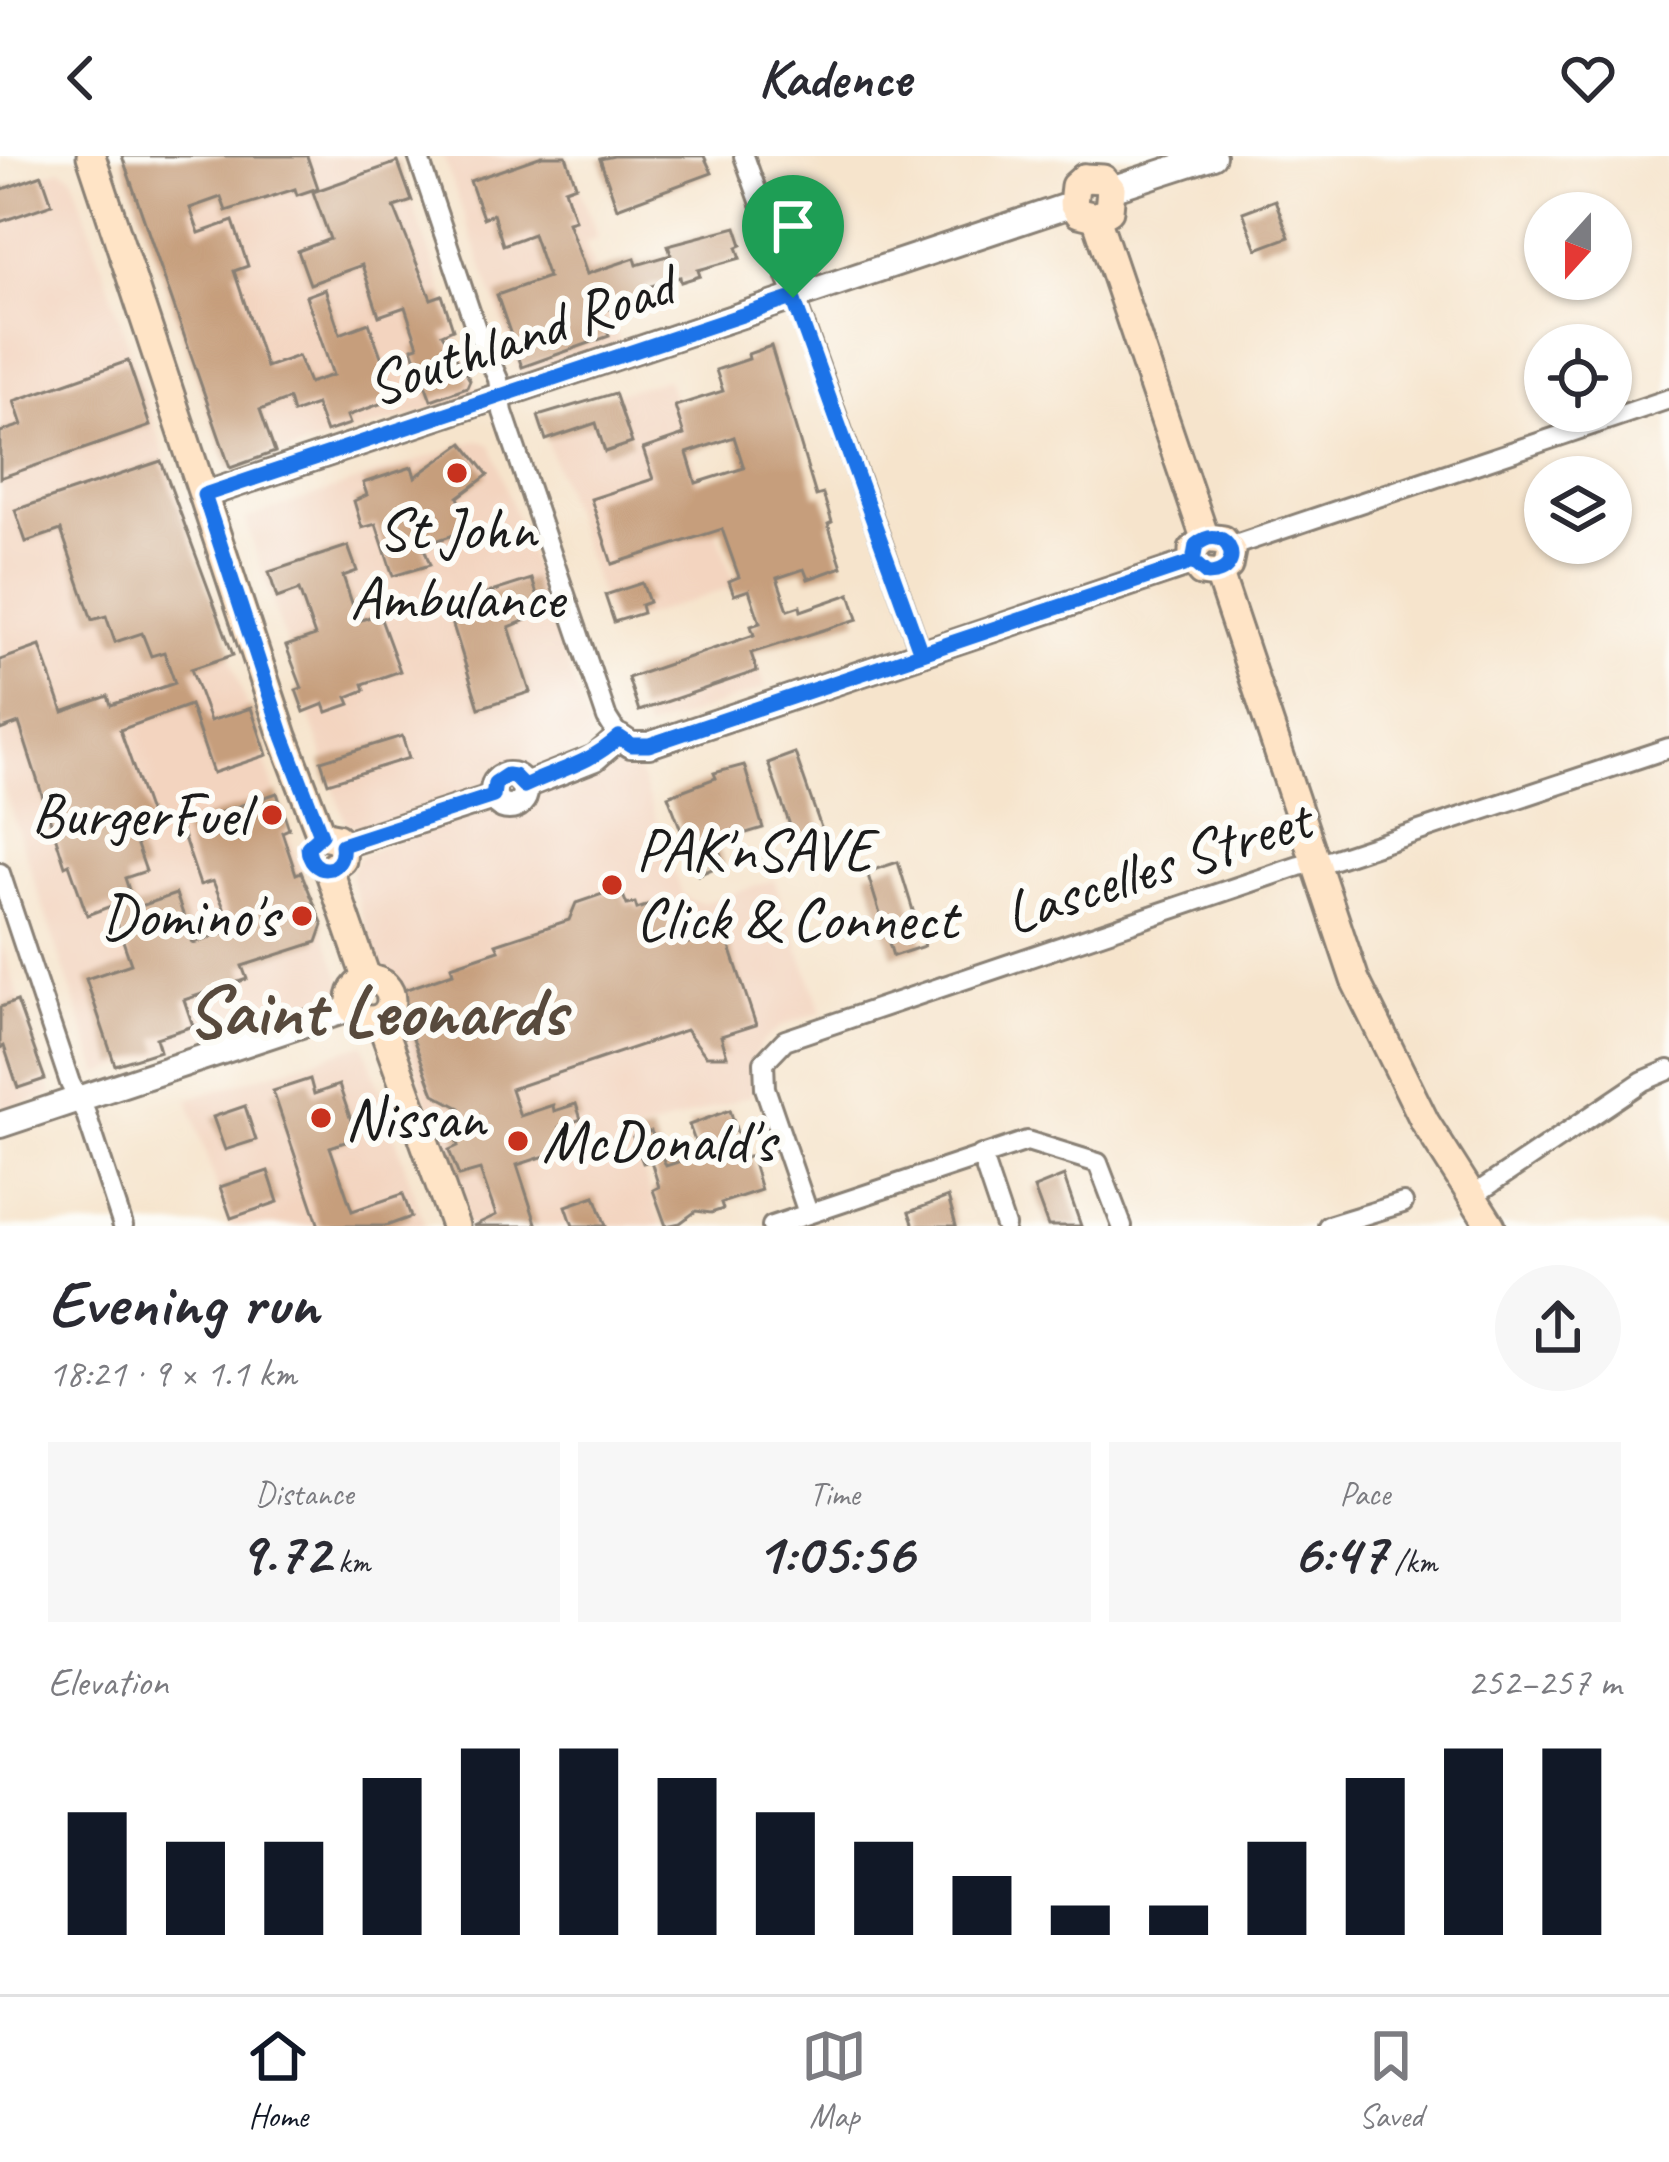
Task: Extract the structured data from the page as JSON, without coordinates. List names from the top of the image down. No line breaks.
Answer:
{"streets":{"street":["Southland Road","Lascelles Street"]},"districts":["Saint Leonards"],"places":["St John Ambulance","BurgerFuel","PAK'nSAVE Click & Connect","Domino's","Nissan","McDonald's"],"north":"bottom","page":{"header":"Kadence","heading":["Evening run","18:21 · 9 × 1.1 km"],"stats":[["Distance","9.72 km"],["Time","1:05:56"],["Pace","6:47 /km"]],"chart":["Elevation","252–257 m"],"tabs":["Home","Map","Saved"]}}
